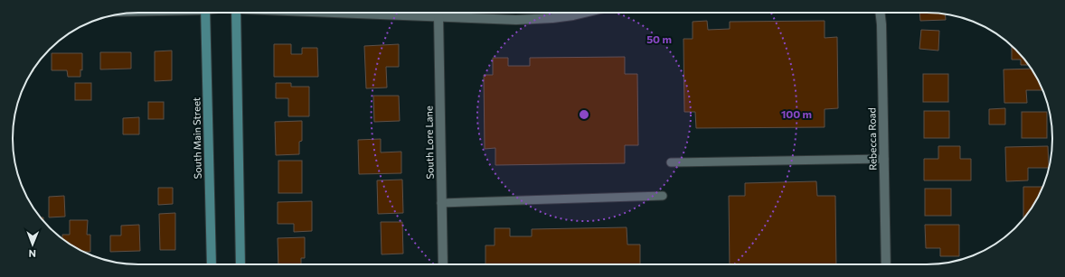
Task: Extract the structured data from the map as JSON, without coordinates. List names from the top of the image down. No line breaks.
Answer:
{"streets":{"street":["South Main Street","Rebecca Road","South Lore Lane"]},"north":"bottom","rings":["50 m","100 m"]}
